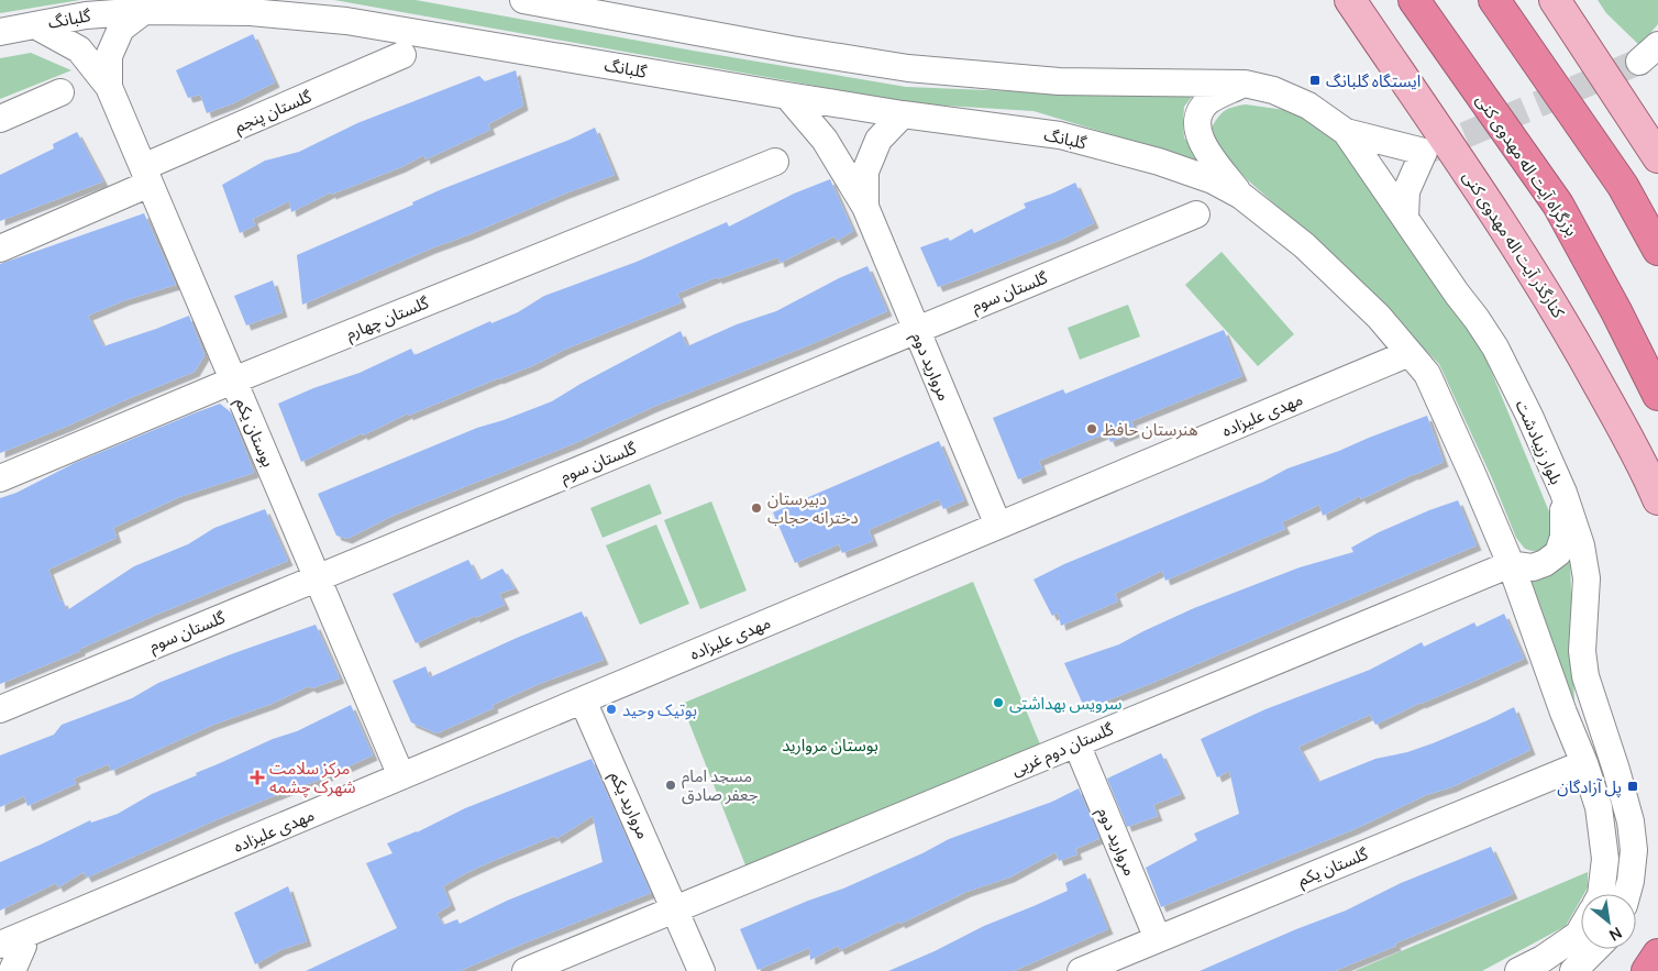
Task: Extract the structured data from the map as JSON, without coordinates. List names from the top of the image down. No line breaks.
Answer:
{"streets":{"highway":["بزرگراه آیت اله مهدوی کنی"],"main road":["کنارگذر آیت اله مهدوی کنی"],"street":["گلبانگ","گلستان پنجم","گلستان سوم","گلستان چهارم","مروارید دوم","مهدی علیزاده","بوستان یکم","بلوار زیبادشت","گلستان دوم غربی","مروارید یکم","گلستان یکم"]},"crossings":[["گلبانگ","مروارید دوم"],["گلبانگ","بوستان یکم"],["گلستان پنجم","بوستان یکم"],["گلستان سوم","مروارید دوم"],["گلستان سوم","بوستان یکم"],["گلستان چهارم","بوستان یکم"],["مروارید دوم","مهدی علیزاده"],["مروارید دوم","گلستان دوم غربی"],["مروارید دوم","گلستان یکم"],["مهدی علیزاده","بوستان یکم"],["مهدی علیزاده","مروارید یکم"],["گلستان دوم غربی","مروارید یکم"]],"parks":["بوستان مروارید"],"places":{"transit":["ایستگاه گلبانگ","پل آزادگان"],"other":["هنرستان حافظ","دبیرستان دخترانه حجاب","سرویس بهداشتی","بوتیک وحید","مسجد امام جعفر صادق"],"health":["مرکز سلامت شهرک چشمه"]},"north":"bottom right"}
